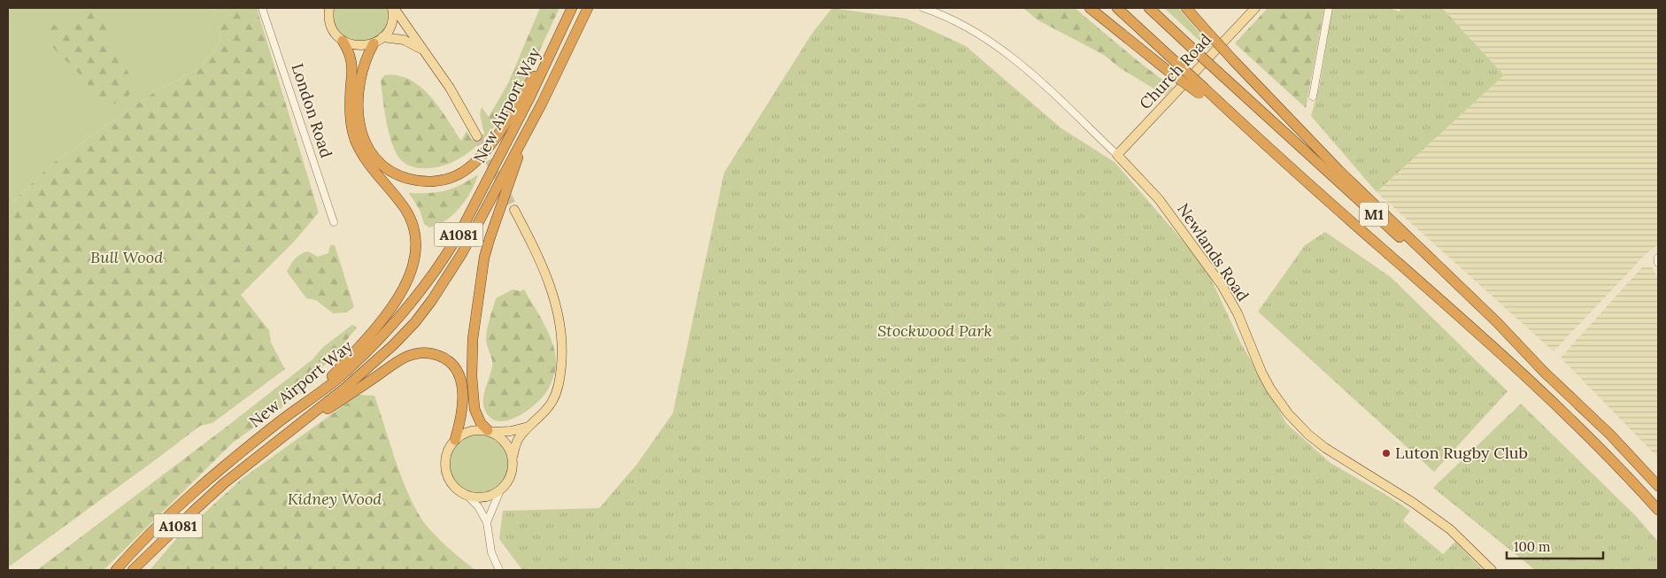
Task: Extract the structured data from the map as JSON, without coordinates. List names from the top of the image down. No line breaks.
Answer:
{"streets":{"highway":["New Airport Way","M1","A1081"],"main road":["Church Road","Newlands Road"],"street":["London Road"]},"crossings":[["Church Road","Newlands Road"],["New Airport Way","A1081"]],"parks":["Bull Wood","Stockwood Park","Kidney Wood"],"places":["Luton Rugby Club"],"scale_bar":"100 m"}
